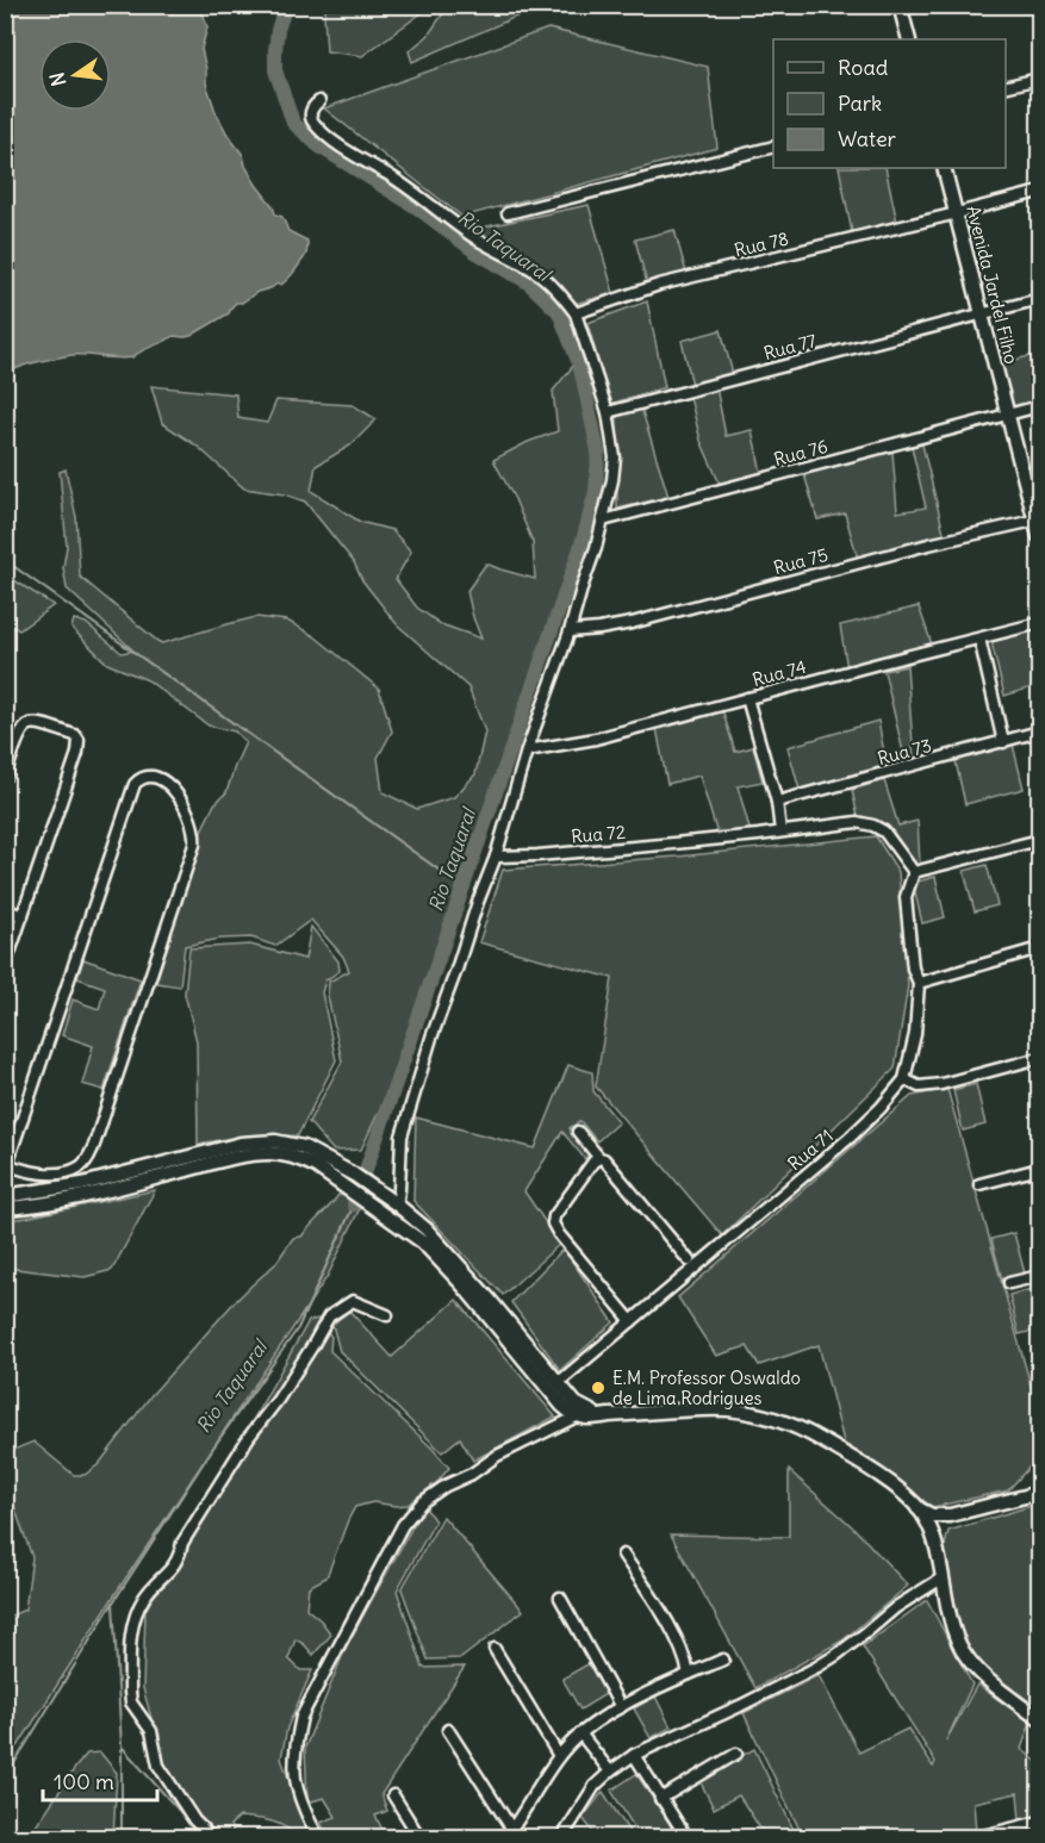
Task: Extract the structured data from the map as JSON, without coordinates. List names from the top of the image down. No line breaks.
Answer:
{"streets":{"main road":["Avenida Jardel Filho"],"street":["Rua 78","Rua 77","Rua 76","Rua 75","Rua 74","Rua 73","Rua 72","Rua 71"]},"crossings":[["Rua 78","Avenida Jardel Filho"],["Avenida Jardel Filho","Rua 77"],["Avenida Jardel Filho","Rua 76"],["Avenida Jardel Filho","Rua 75"],["Rua 72","Rua 71"]],"water":["Rio Taquaral"],"places":["E.M. Professor Oswaldo de Lima Rodrigues"],"legend":["Road","Park","Water"],"scale_bar":"100 m","north":"left"}
